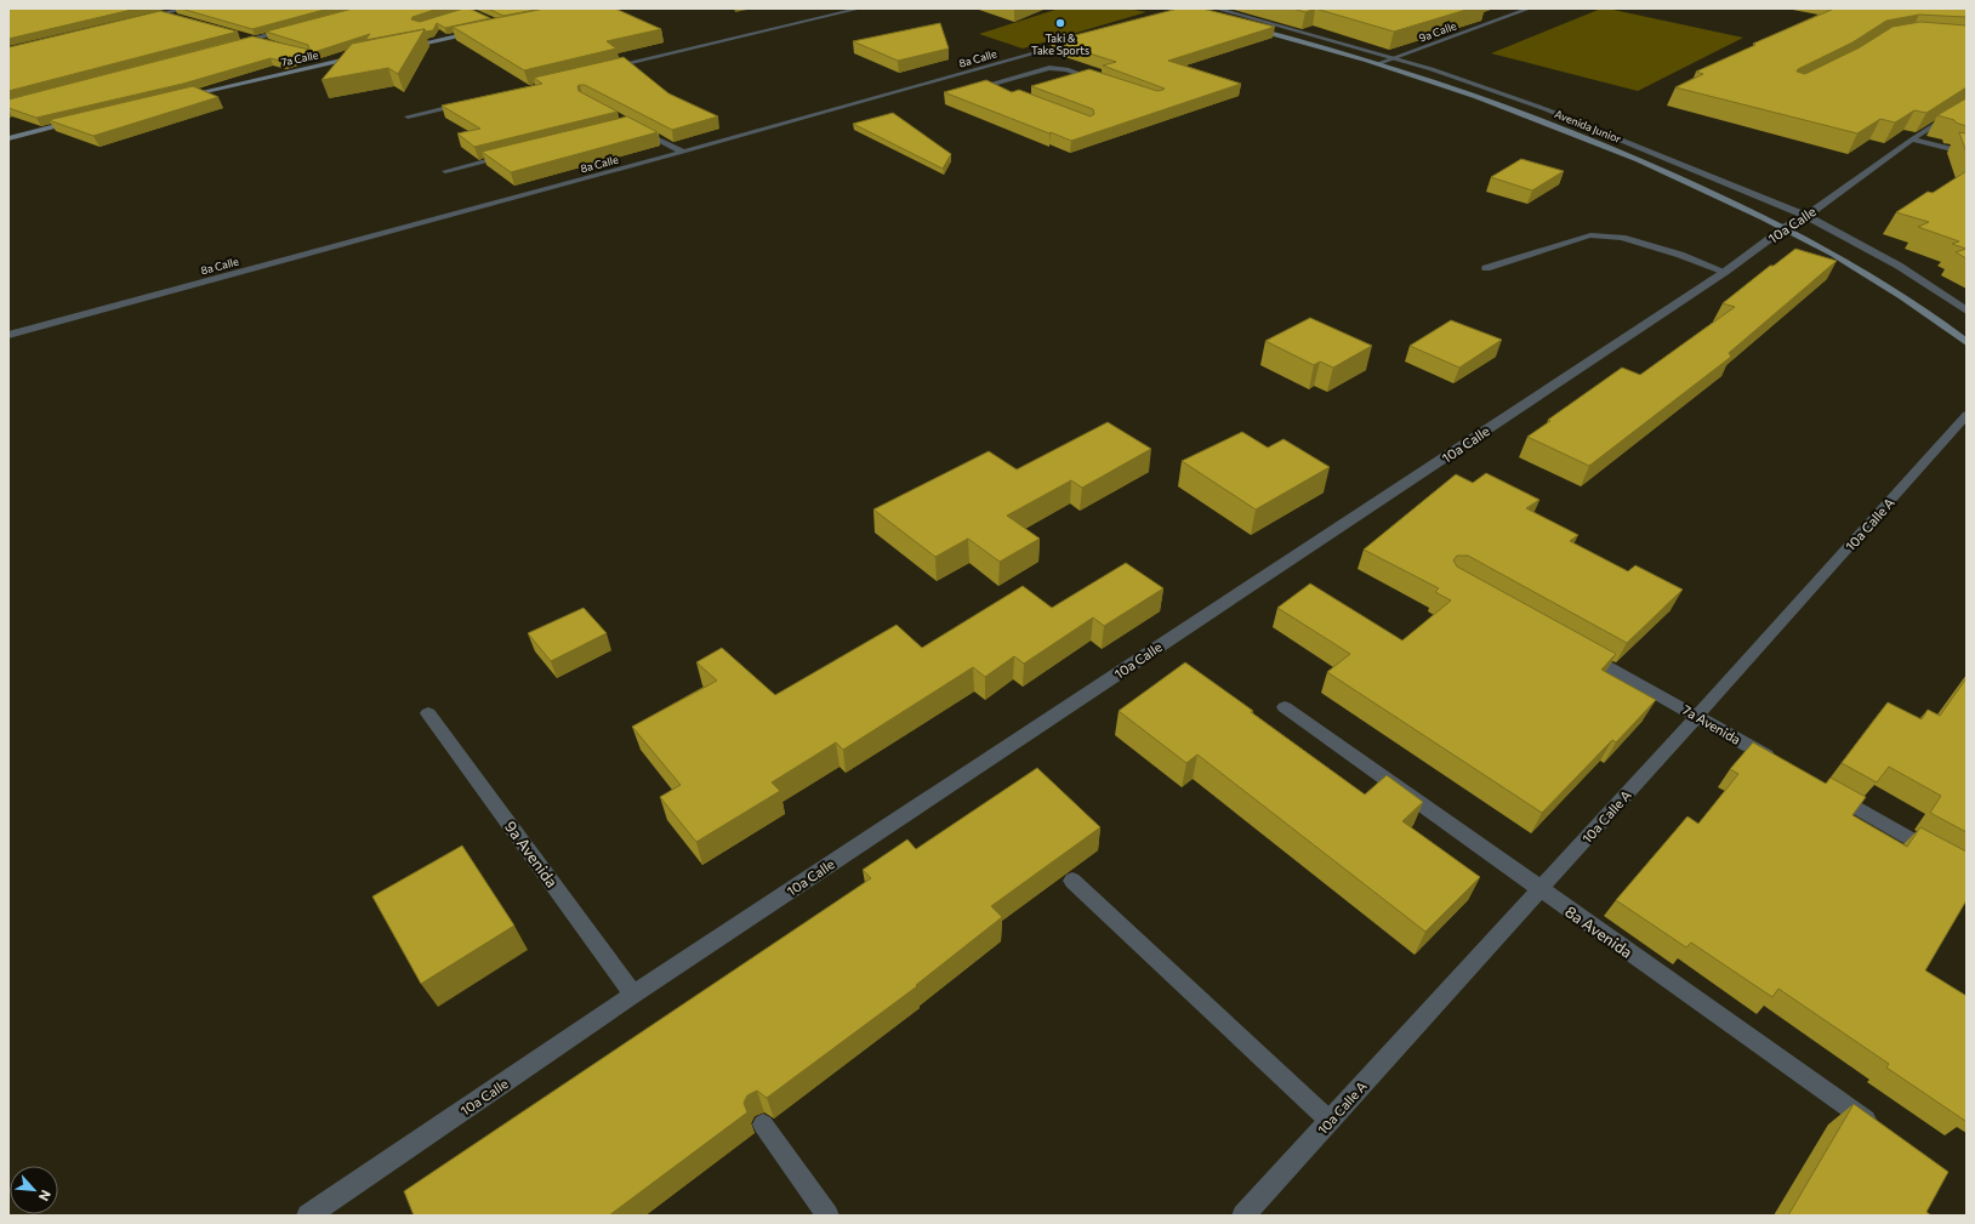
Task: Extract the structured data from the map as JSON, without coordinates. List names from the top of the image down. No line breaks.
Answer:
{"streets":{"main road":["7a Calle","Avenida Junior"],"street":["9a Calle","8a Calle","10a Calle","10a Calle A","7a Avenida","9a Avenida","8a Avenida"]},"crossings":[["9a Calle","Avenida Junior"],["Avenida Junior","10a Calle"],["10a Calle","9a Avenida"],["10a Calle A","7a Avenida"],["10a Calle A","8a Avenida"]],"places":["Taki & Take Sports"],"north":"bottom right"}
